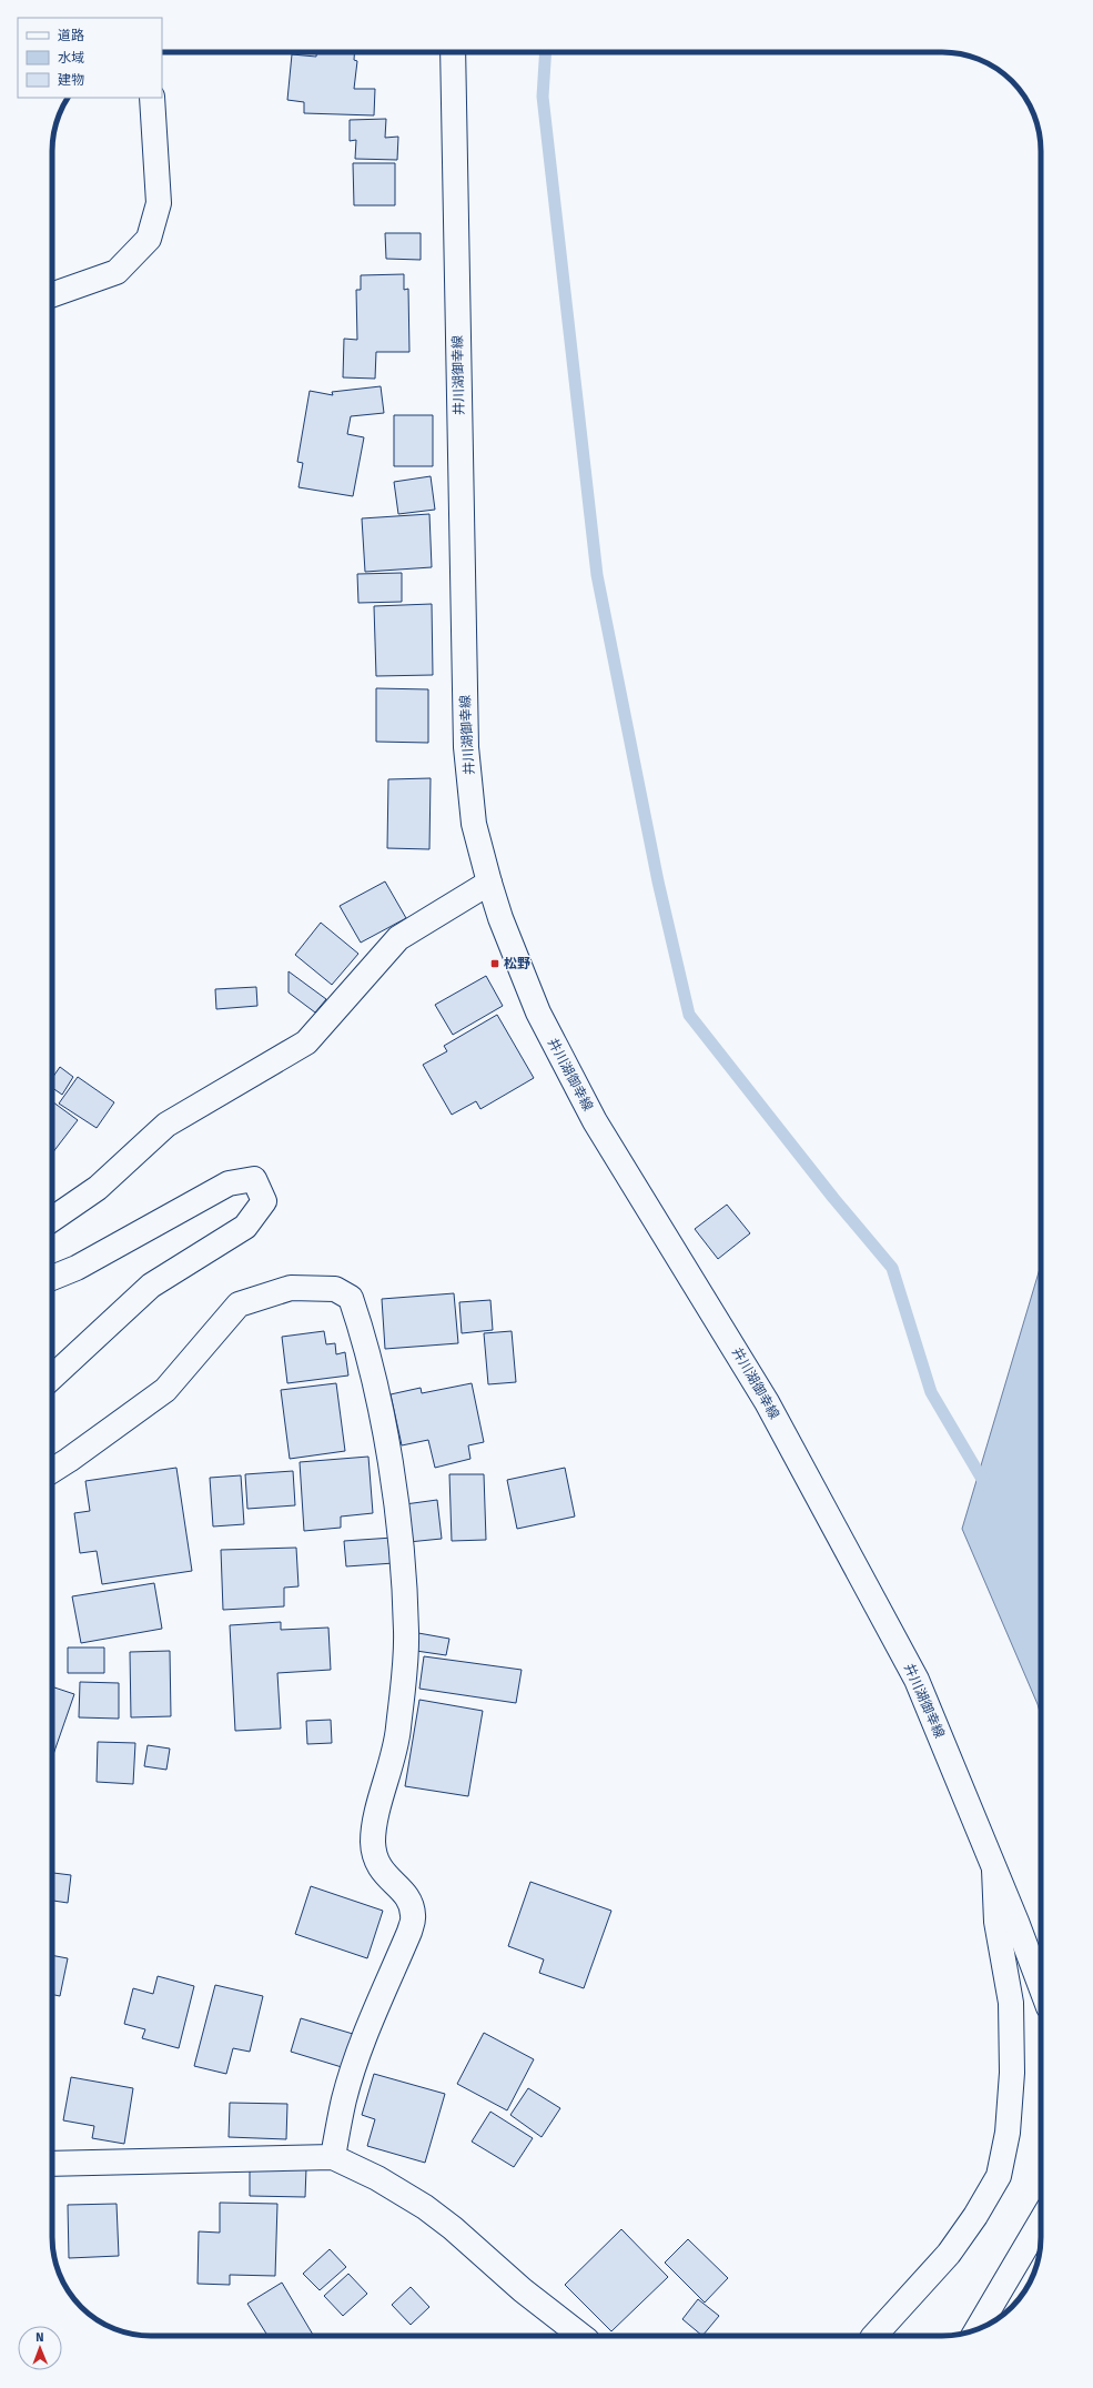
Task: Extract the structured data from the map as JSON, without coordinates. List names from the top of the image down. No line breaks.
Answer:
{"streets":{"street":["井川湖御幸線"]},"places":{"transit":["松野"]},"legend":["道路","水域","建物"],"north":"top"}
